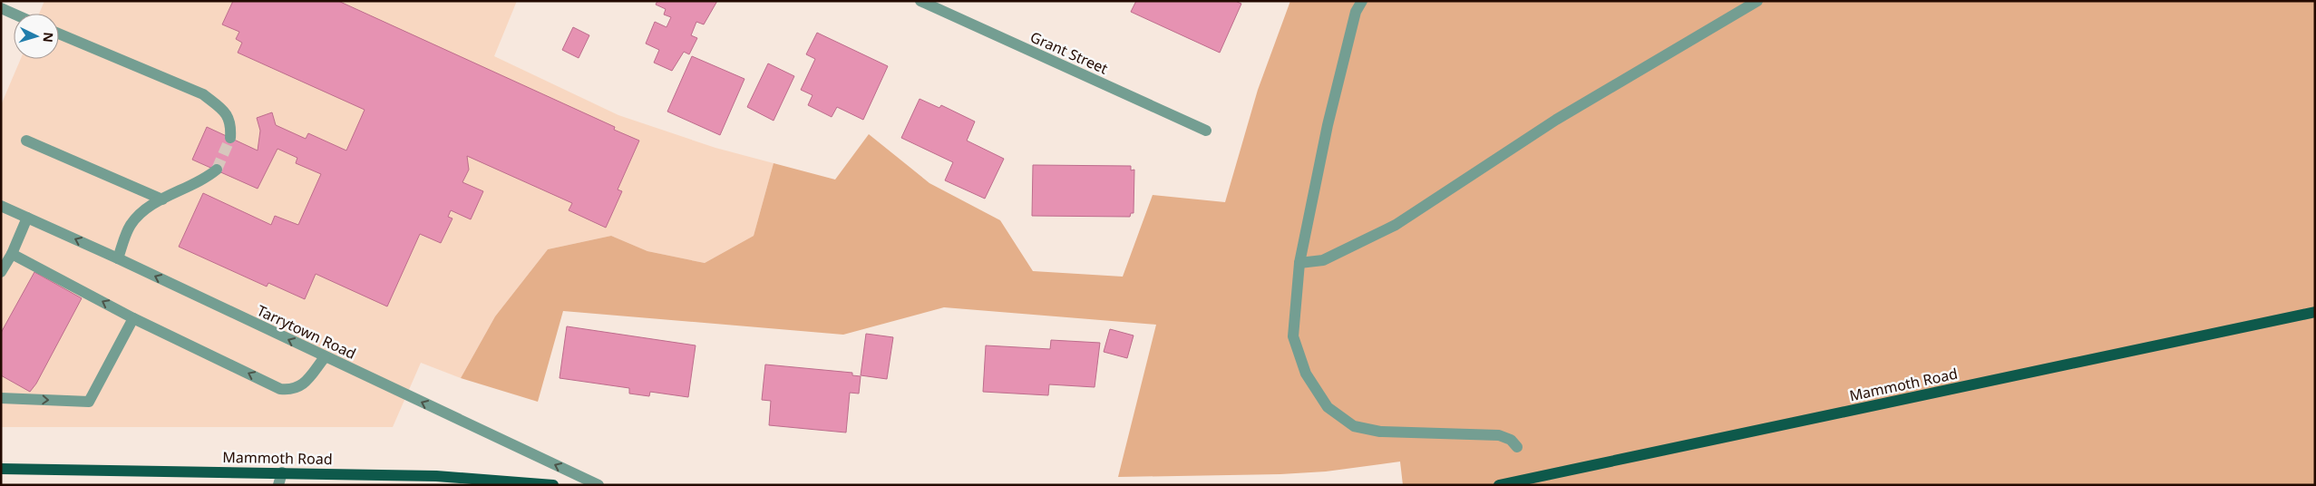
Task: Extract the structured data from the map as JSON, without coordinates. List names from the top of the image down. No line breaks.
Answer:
{"streets":{"main road":["Mammoth Road"],"street":["Grant Street","Tarrytown Road"]},"north":"right"}
